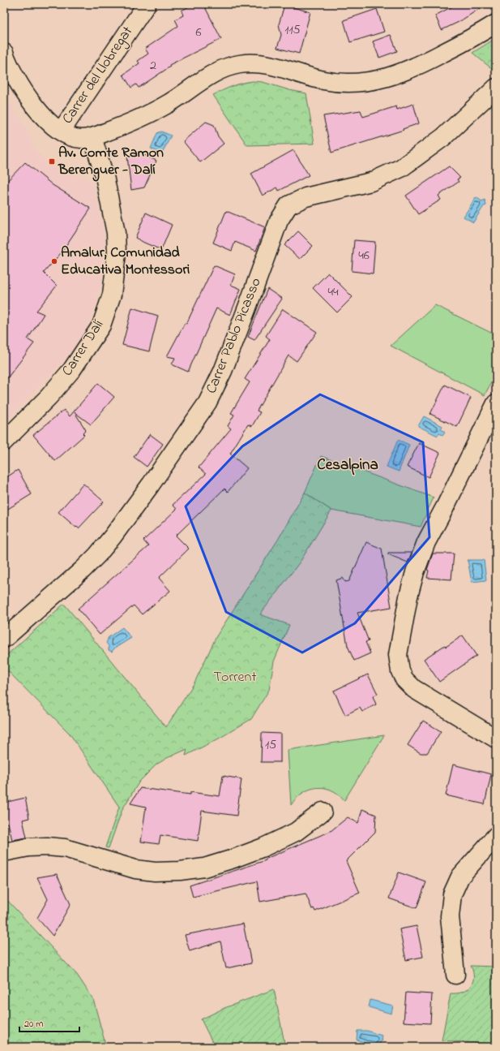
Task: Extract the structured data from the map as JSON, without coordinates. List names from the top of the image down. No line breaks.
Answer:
{"streets":{"street":["Carrer del Llobregat","Carrer Pablo Picasso","Carrer Dalí"]},"districts":["Cesalpina"],"parks":["Torrent"],"places":{"transit":["Av. Comte Ramon Berenguer - Dalí"],"other":["Amalur, Comunidad Educativa Montessori"]},"house_numbers":["115","6","2","46","44","15"],"scale_bar":"20 m"}
